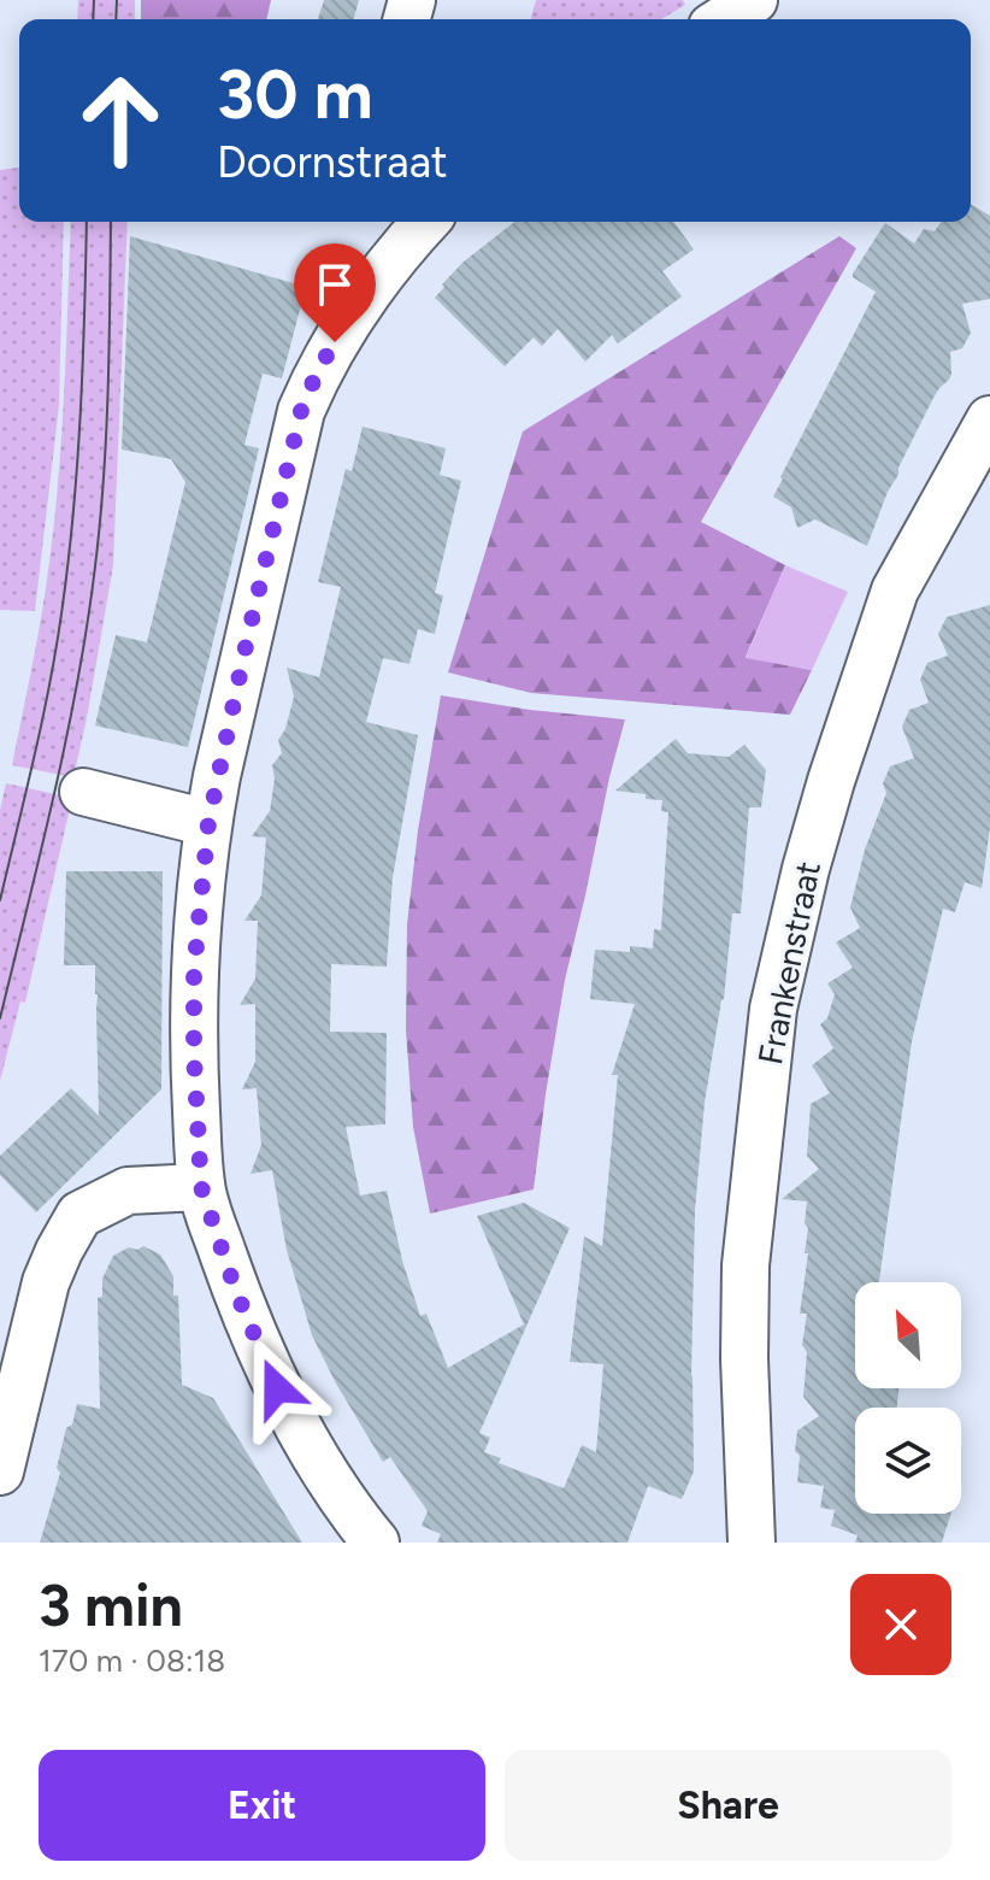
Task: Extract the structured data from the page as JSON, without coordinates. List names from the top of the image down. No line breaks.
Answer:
{"streets":{"street":["Frankenstraat"]},"north":"top left","page":{"turn":["30 m","Doornstraat"],"heading":["3 min","170 m · 08:18"],"buttons":["Exit","Share"]}}
